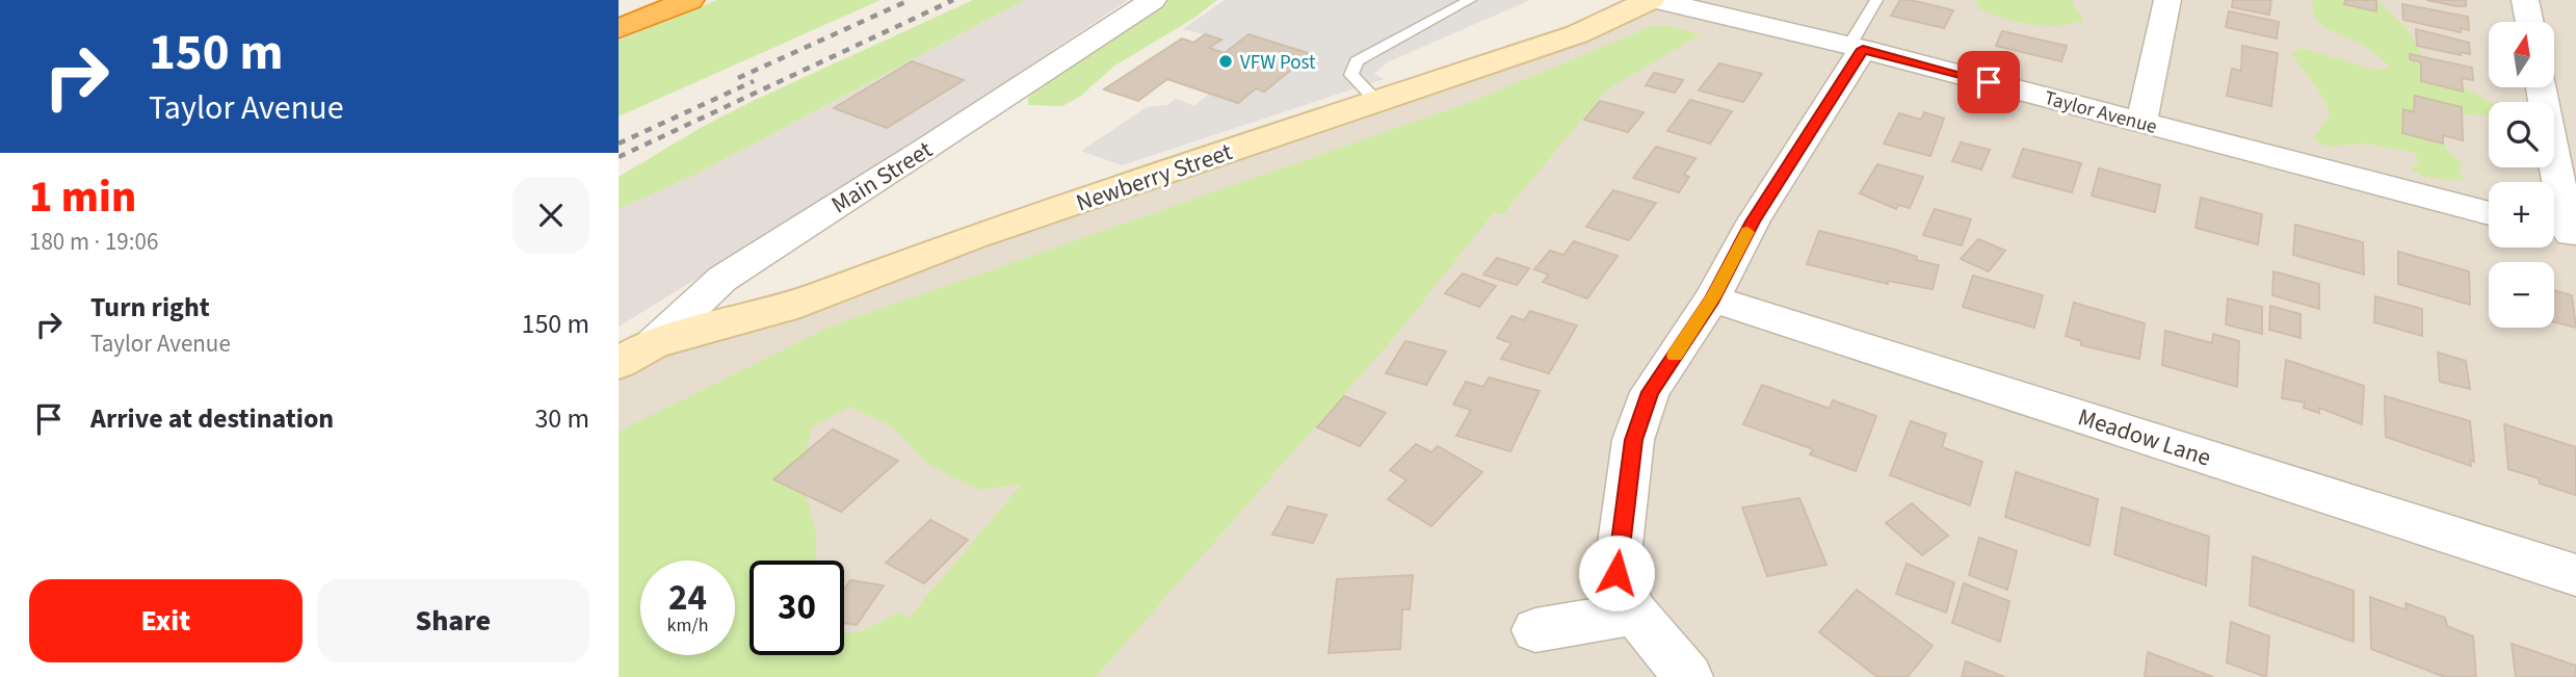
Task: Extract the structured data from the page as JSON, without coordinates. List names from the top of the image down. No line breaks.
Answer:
{"streets":{"street":["Taylor Avenue","Main Street","Newberry Street","Meadow Lane"]},"crossings":[["Main Street","Newberry Street"]],"places":["VFW Post"],"north":"top","page":{"turn":["150 m","Taylor Avenue"],"map_buttons":["+","−"],"heading":["1 min","180 m · 19:06"],"list":[{"name":"Turn right","note":"Taylor Avenue","value":"150 m"},{"name":"Arrive at destination","value":"30 m"}],"speed":"24 km/h","limit":"30","buttons":["Exit","Share"]}}
